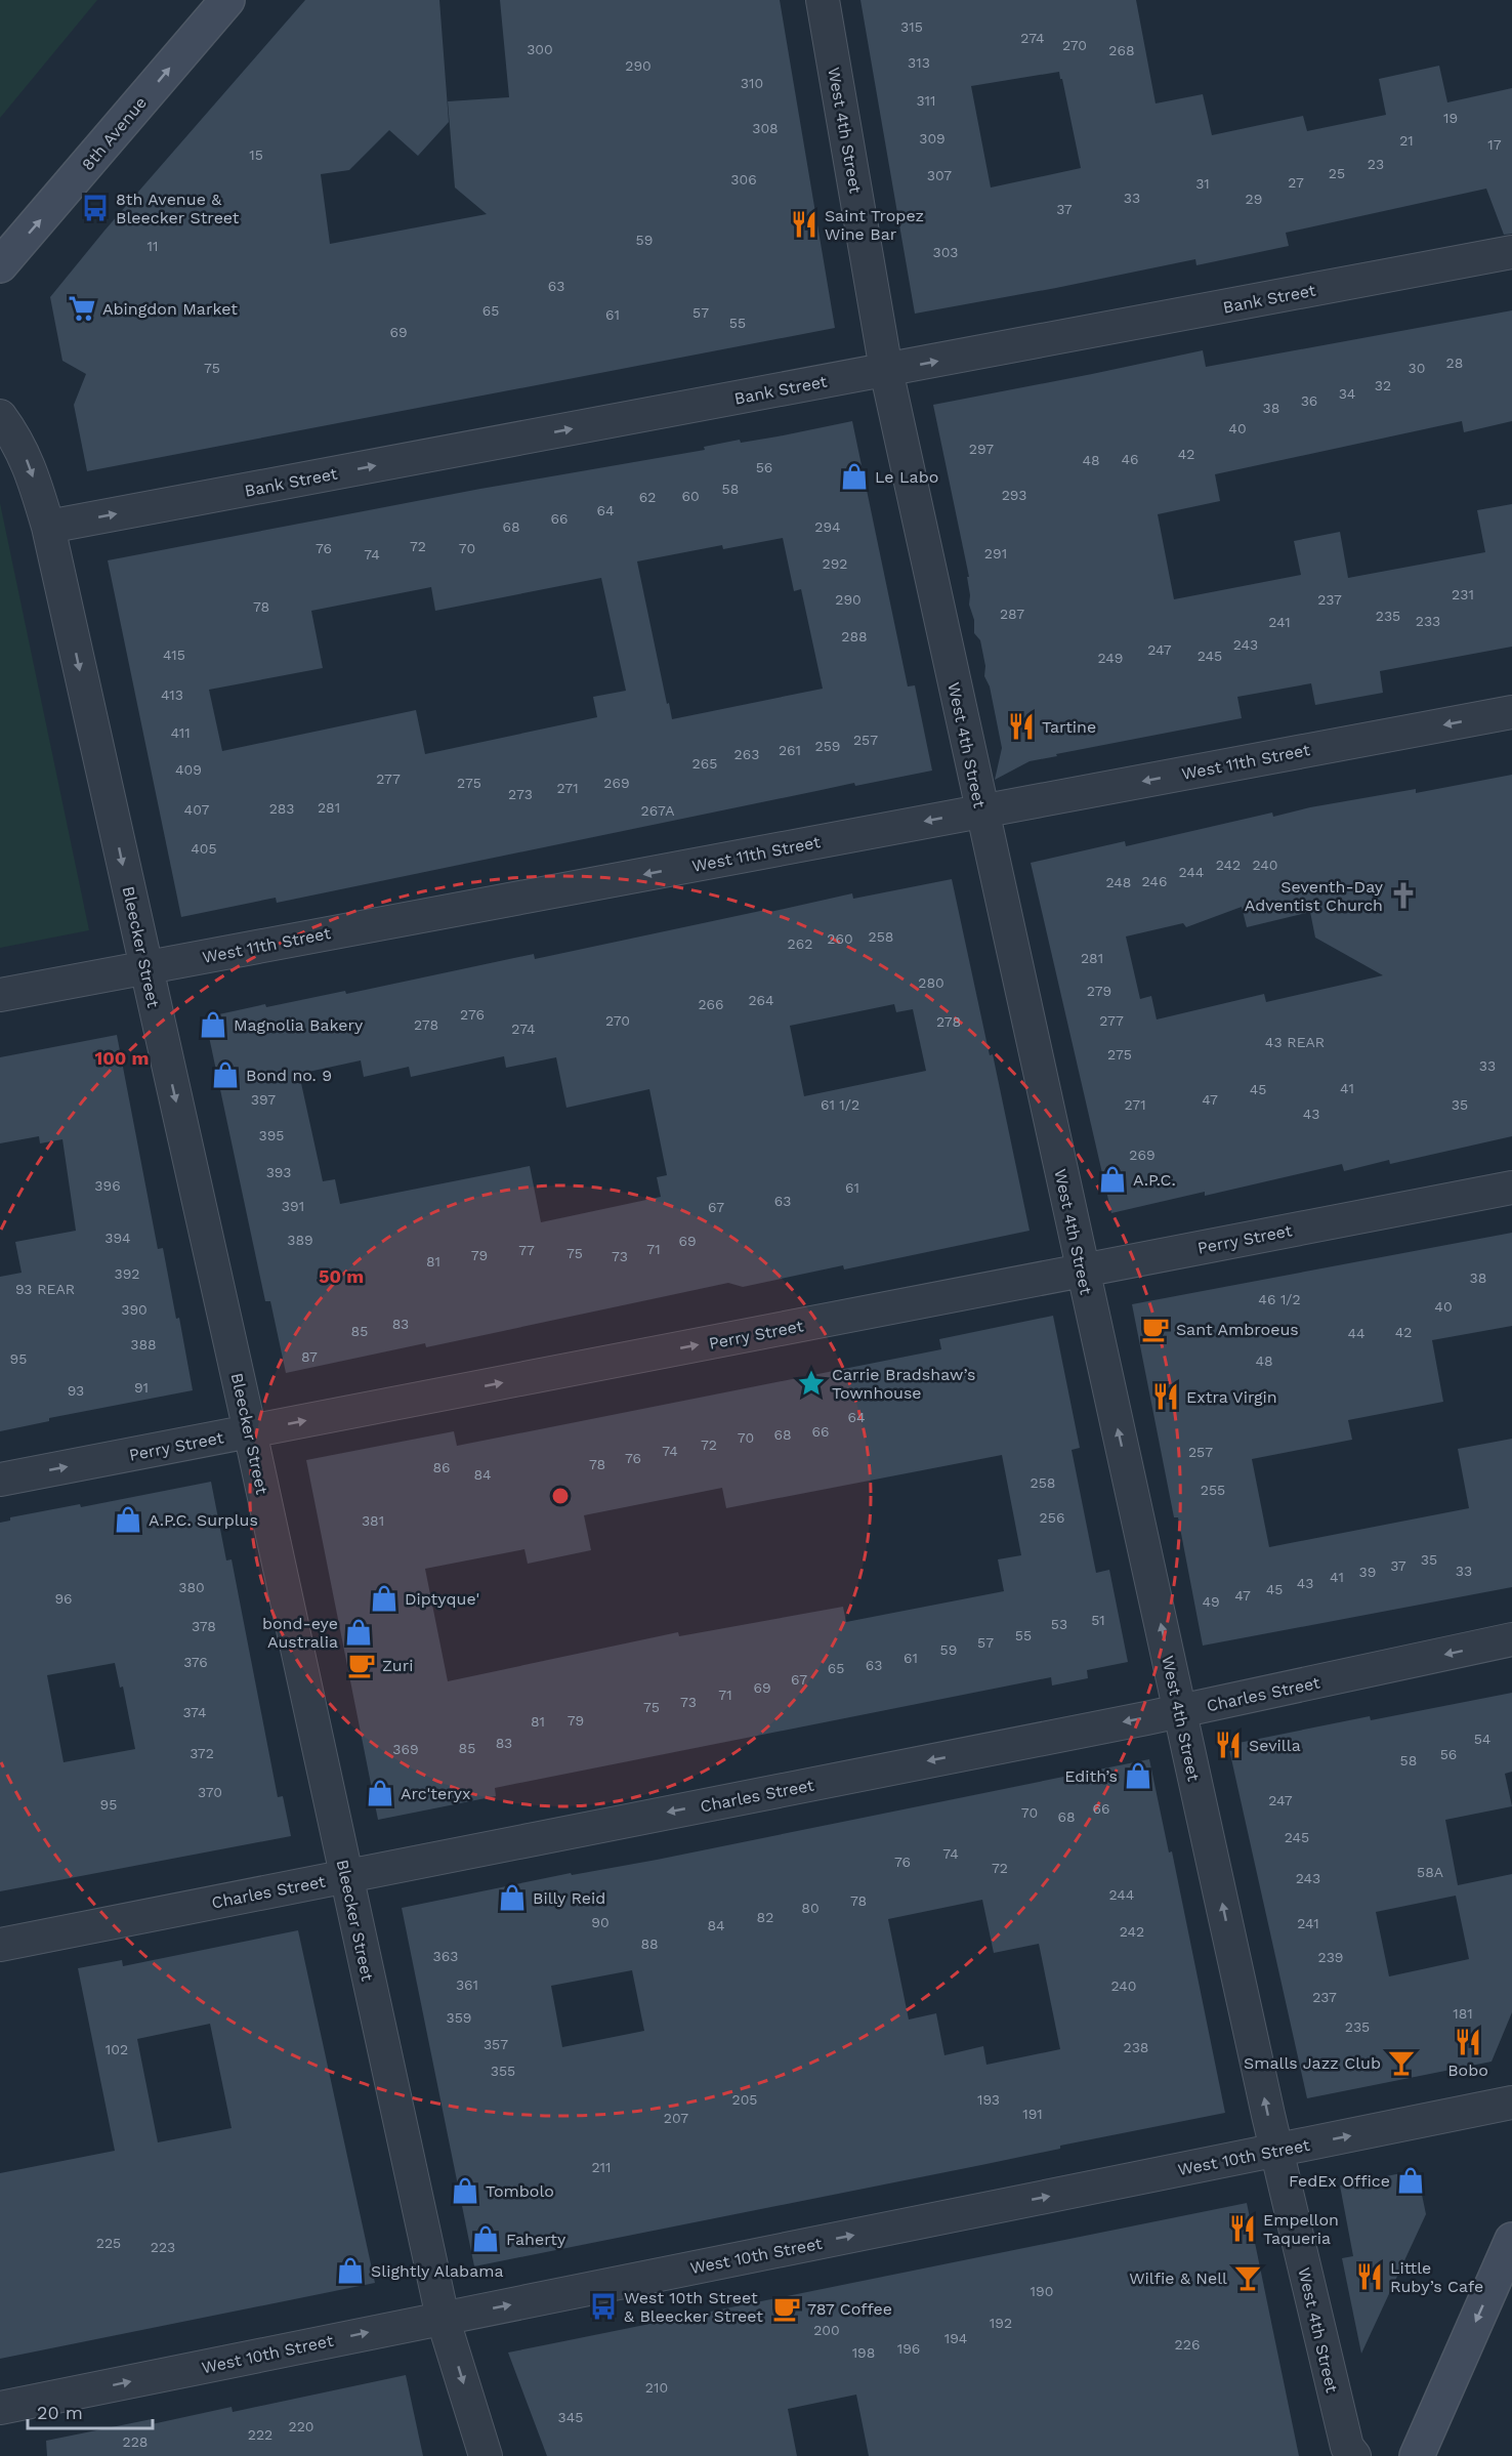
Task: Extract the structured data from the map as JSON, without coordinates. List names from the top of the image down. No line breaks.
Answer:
{"streets":{"main road":["8th Avenue"],"street":["West 4th Street","Bank Street","West 11th Street","Bleecker Street","Perry Street","Charles Street","West 10th Street"]},"crossings":[["West 4th Street","Bank Street"],["West 4th Street","West 11th Street"],["West 4th Street","Perry Street"],["West 4th Street","Charles Street"],["West 4th Street","West 10th Street"],["Bank Street","Bleecker Street"],["West 11th Street","Bleecker Street"],["Bleecker Street","Perry Street"],["Bleecker Street","Charles Street"],["Bleecker Street","West 10th Street"]],"one_way":["West 4th Street","8th Avenue","Bank Street","West 11th Street","Bleecker Street","Perry Street","Charles Street","West 10th Street"],"places":{"bus stop":["8th Avenue & Bleecker Street","West 10th Street & Bleecker Street"],"restaurant":["Saint Tropez Wine Bar","Tartine","Extra Virgin","Sevilla","Bobo","Empellon Taqueria","Little Ruby’s Cafe"],"supermarket":["Abingdon Market"],"shop":["Le Labo","Magnolia Bakery","Bond no. 9","A.P.C.","A.P.C. Surplus","Diptyque'","bond-eye Australia","Edith’s","Arc'teryx","Billy Reid","FedEx Office","Tombolo","Faherty","Slightly Alabama"],"church":["Seventh-Day Adventist Church"],"cafe":["Sant Ambroeus","Zuri","787 Coffee"],"place":["Carrie Bradshaw’s Townhouse"],"bar":["Smalls Jazz Club","Wilfie & Nell"]},"house_numbers":["315","274","270","300","268","313","290","310","311","19","308","309","21","17","15","23","25","307","306","27","31","33","29","37","59","11","303","63","65","57","61","55","69","28","75","30","32","34","36","38","40","297","42","46","48","56","58","293","60","62","64","66","68","294","72","76","70","291","74","292","231","290","237","78","287","235","233","241","288","243","247","415","245","249","413","411","257","259","261","263","265","409","277","275","269","271","273","281","283","407","267A","405","242","240","244","246","248","258","260","262","281","280","279","264","266","276","270","277","278","278","274","43 REAR","275","33","41","45","397","47","61 1/2","271","35","43","395","269","393","396","61","63","391","67","394","389","69","71","77","75","79","73","81","392","38","93 REAR","46 1/2","40","390","83","85","42","44","388","87","95","48","91","93","64","66","68","70","72","74","257","76","78","86","84","258","255","256","381","35","37","33","39","41","43","380","45","47","96","49","51","53","378","55","57","59","61","376","63","65","67","69","71","73","75","374","79","81","54","83","85","369","372","56","58","370","247","95","66","70","68","245","74","76","72","58A","243","244","78","80","82","90","241","84","242","88","363","239","361","240","237","181","359","235","357","238","102","355","205","193","191","207","211","225","223","190","192","200","194","226","196","198","210","345","220","222","228"],"scale_bar":"20 m","rings":["100 m","50 m"]}
